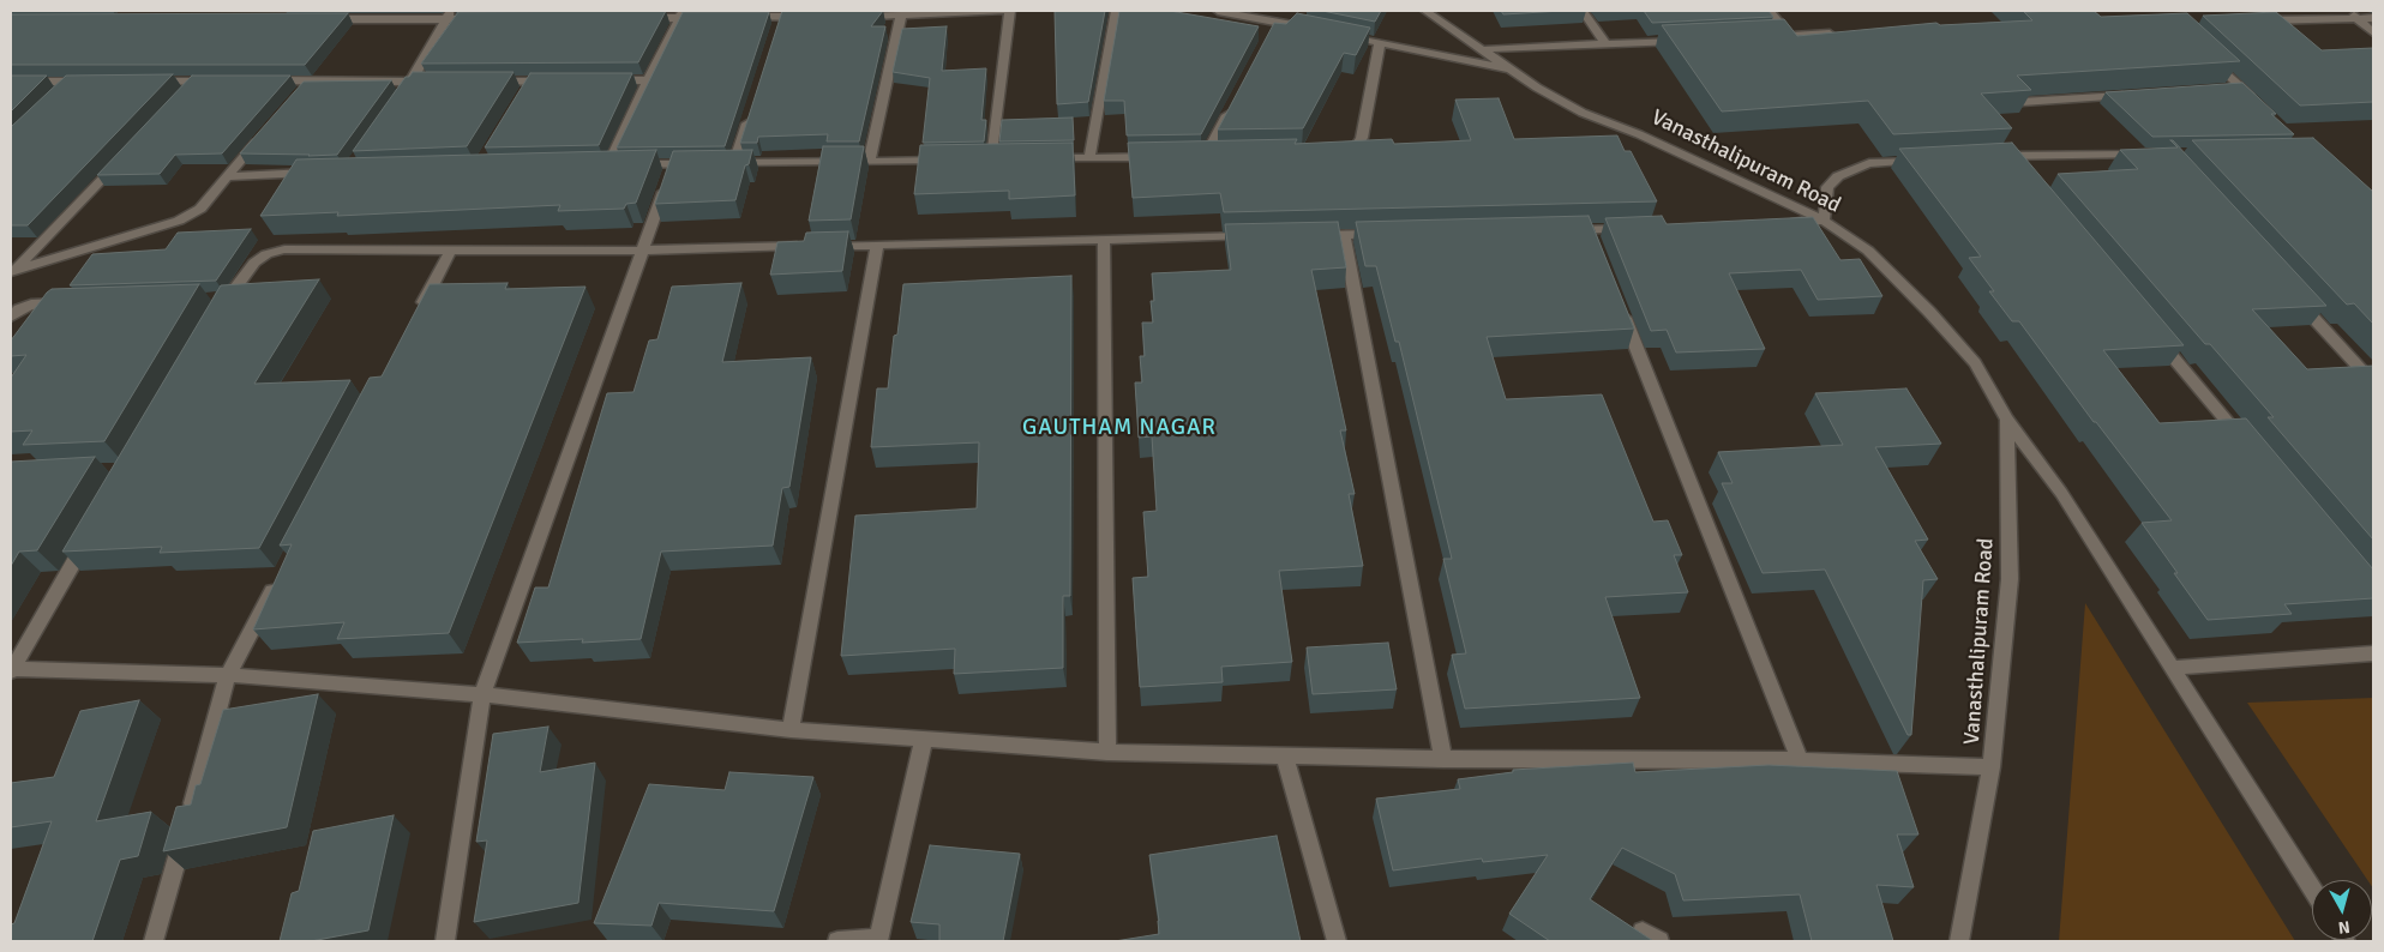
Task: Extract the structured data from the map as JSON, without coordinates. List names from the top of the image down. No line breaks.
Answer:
{"streets":{"street":["Vanasthalipuram Road"]},"districts":["GAUTHAM NAGAR"],"north":"bottom"}
